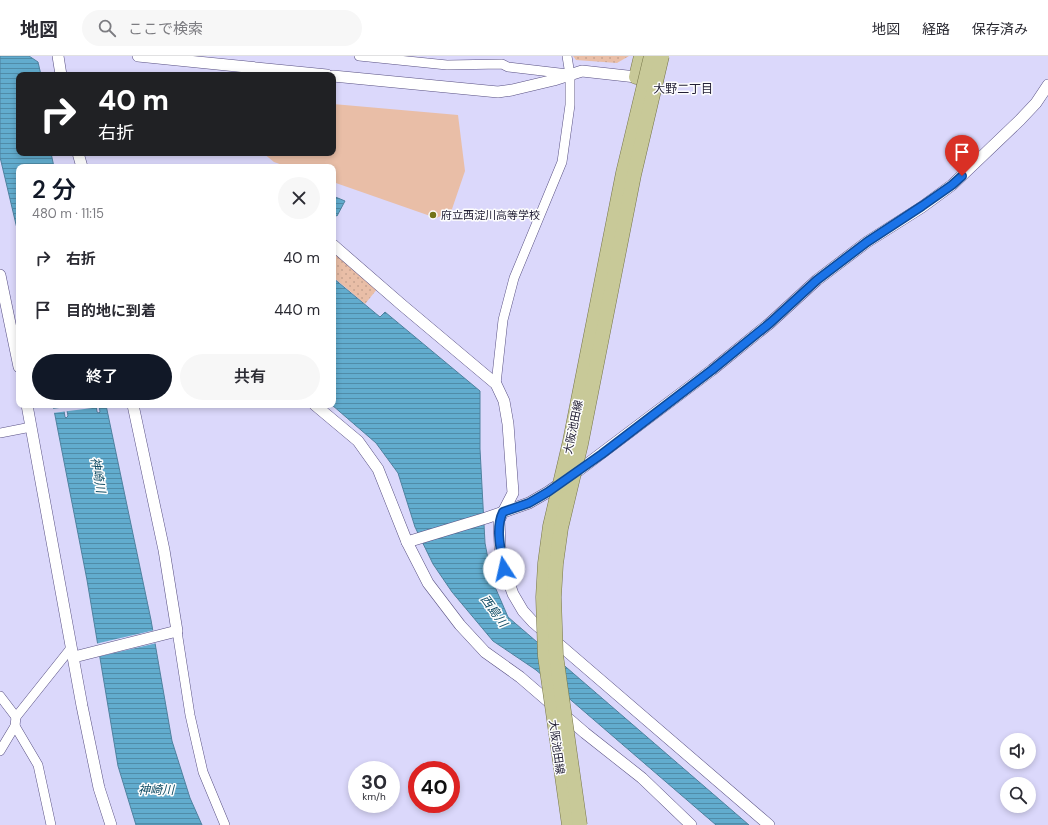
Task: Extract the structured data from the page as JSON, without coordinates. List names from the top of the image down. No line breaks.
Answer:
{"streets":{"main road":["大阪池田線"]},"districts":["大野二丁目"],"water":["神崎川","西島川"],"places":["府立西淀川高等学校"],"page":{"header":"地図","search":"ここで検索","nav":["地図","経路","保存済み"],"turn":["40 m","右折"],"heading":["2 分","480 m · 11:15"],"list":[{"name":"右折","value":"40 m"},{"name":"目的地に到着","value":"440 m"}],"buttons":["終了","共有"],"speed":"30 km/h","limit":"40"}}
